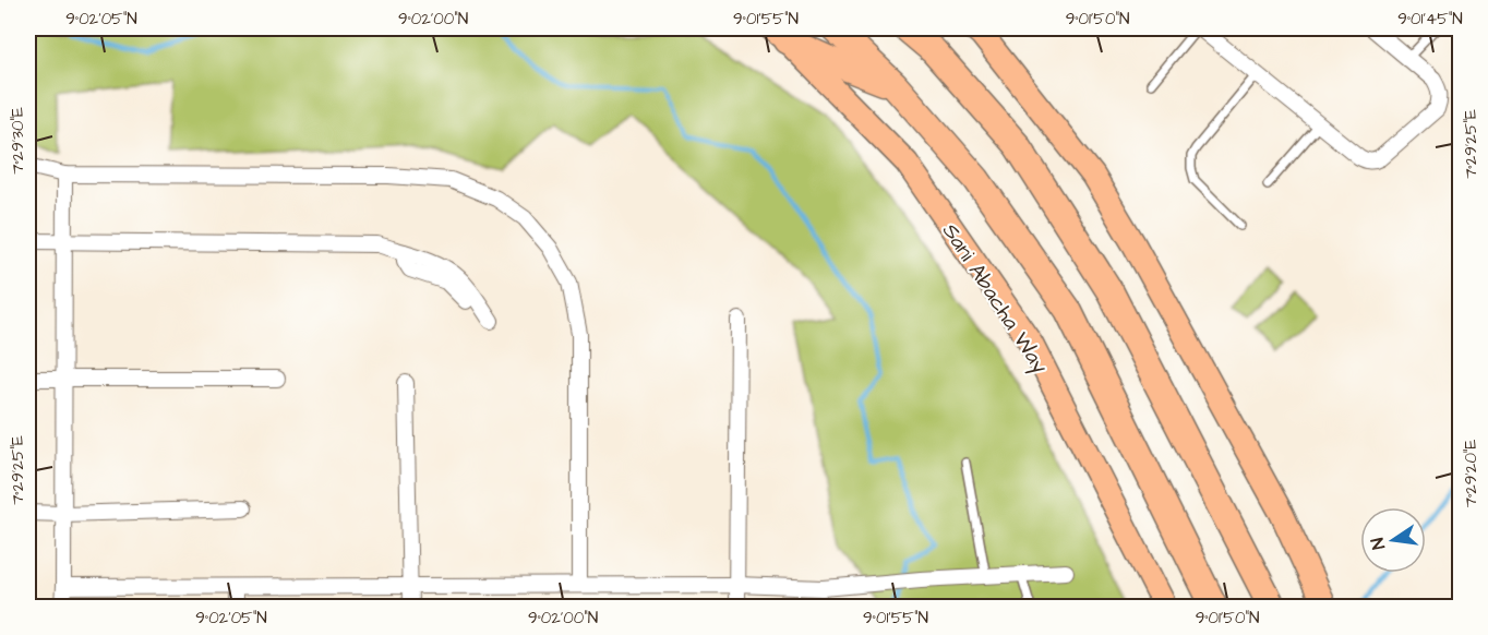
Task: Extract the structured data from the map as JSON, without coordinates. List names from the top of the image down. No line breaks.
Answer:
{"streets":{"main road":["Sani Abacha Way"]},"north":"left","coordinates":["9°02'05\"N","9°02'00\"N","9°01'55\"N","9°01'50\"N","9°01'45\"N","7°29'30\"E","7°29'25\"E","7°29'20\"E"]}
